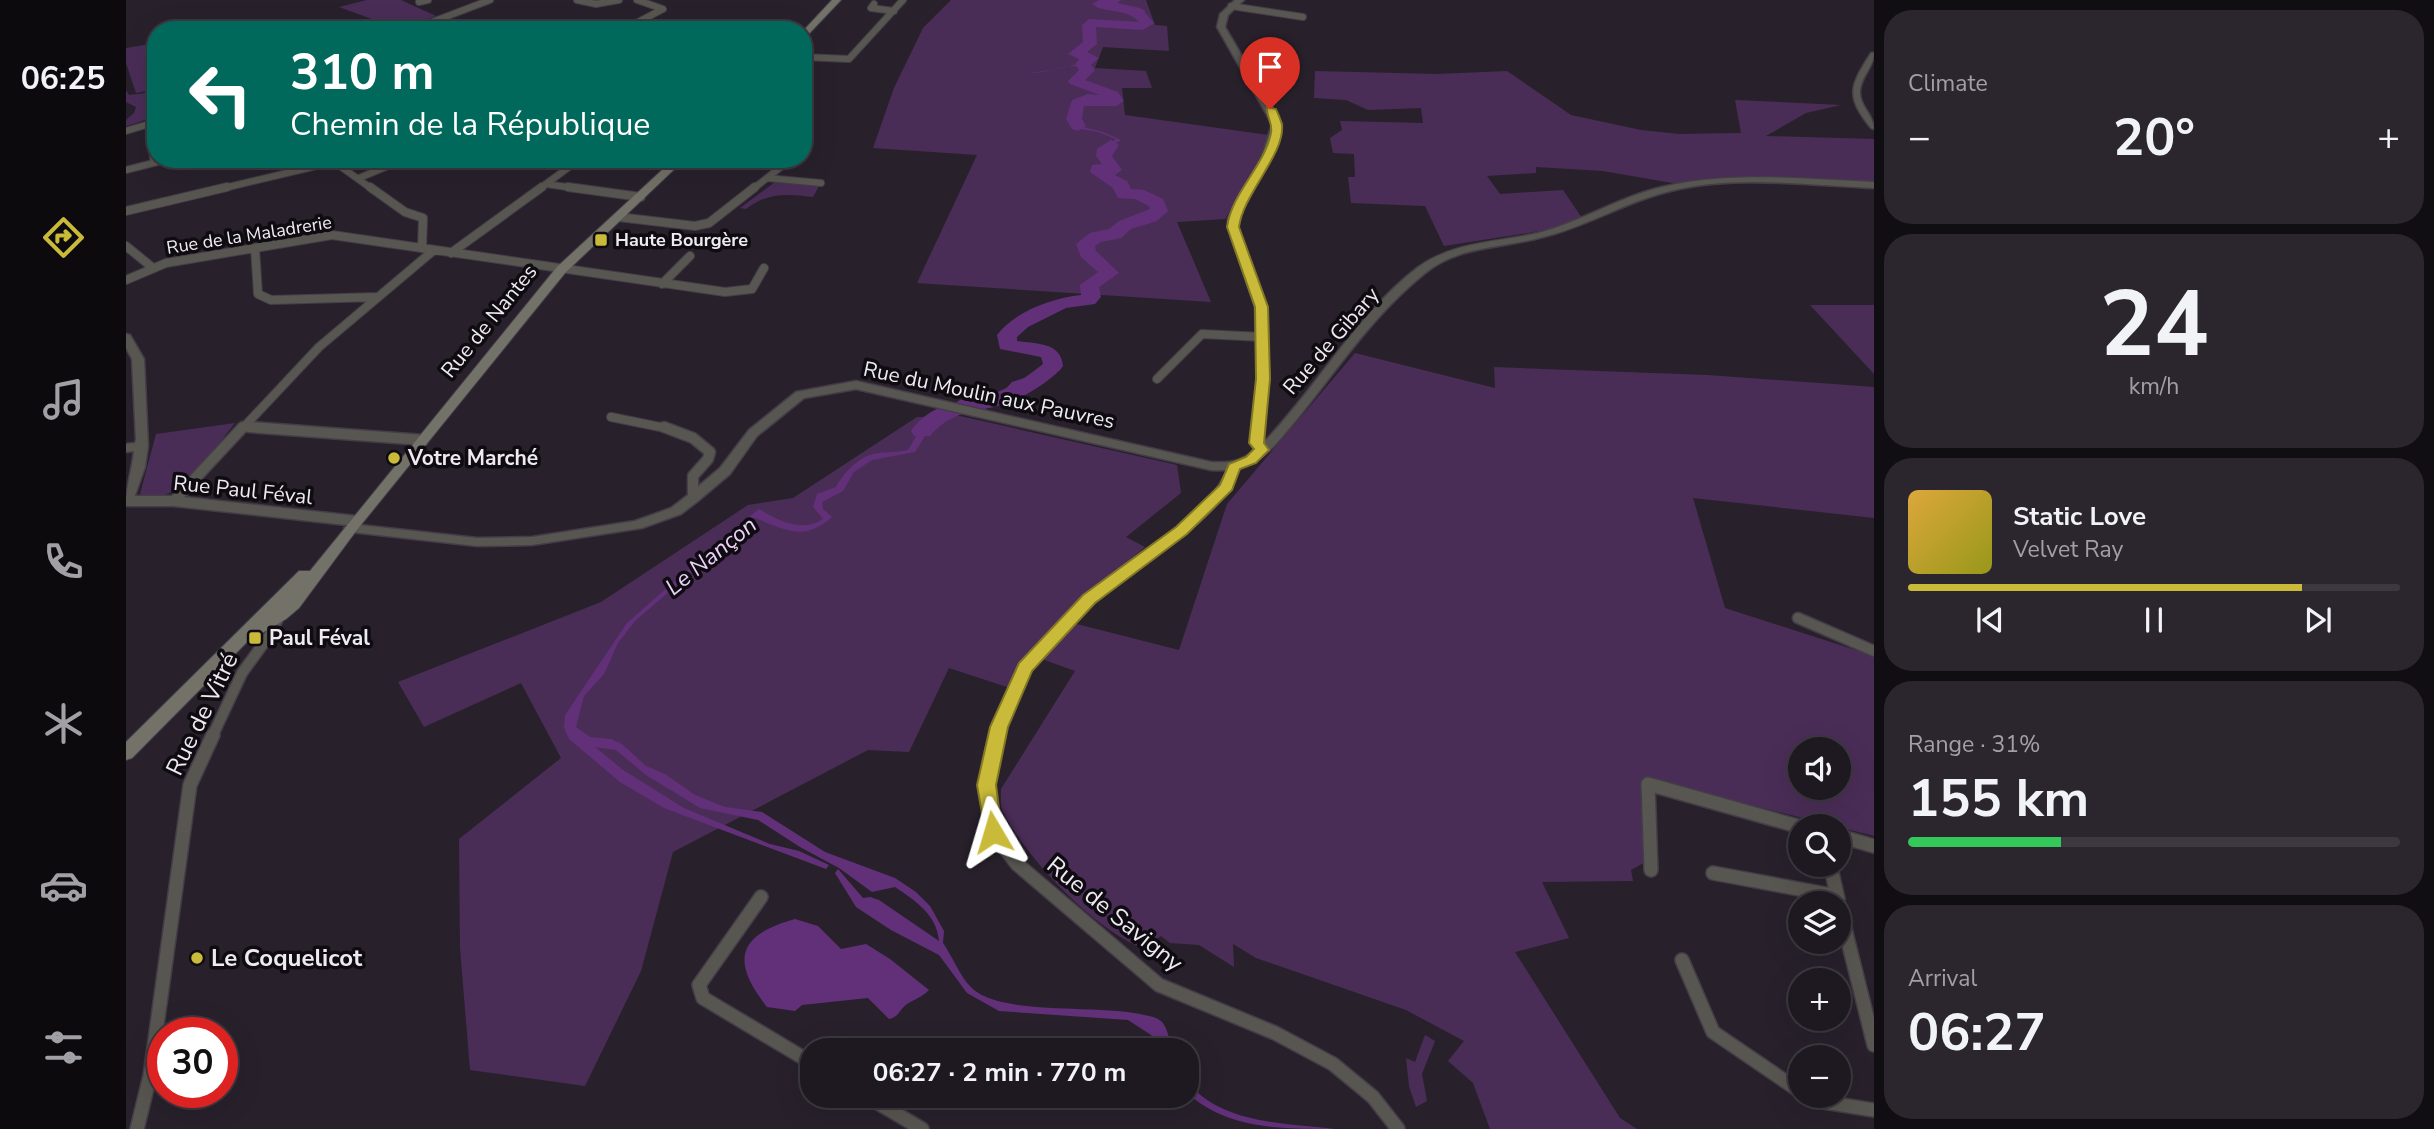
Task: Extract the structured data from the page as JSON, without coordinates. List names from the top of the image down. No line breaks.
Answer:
{"streets":{"main road":["Rue de Nantes"],"street":["Rue de la Maladrerie","Rue de Gibary","Rue du Moulin aux Pauvres","Rue Paul Féval","Rue de Vitré","Rue de Savigny"]},"crossings":[["Rue de la Maladrerie","Rue de Nantes"],["Rue de Nantes","Rue du Moulin aux Pauvres"],["Rue de Nantes","Rue Paul Féval"],["Rue de Nantes","Rue de Vitré"],["Rue de Gibary","Rue du Moulin aux Pauvres"],["Rue de Gibary","Rue de Savigny"],["Rue du Moulin aux Pauvres","Rue Paul Féval"],["Rue du Moulin aux Pauvres","Rue de Savigny"]],"water":["Le Nançon"],"places":{"transit":["Haute Bourgère","Paul Féval"],"other":["Votre Marché","Le Coquelicot"]},"page":{"tabs":"06:25","tile":["Climate",["24","km/h"],["Range · 31%","155 km"],["Arrival","06:27"]],"turn":["310 m","Chemin de la République"],"heat":["−","20°","+"],"song":["Static Love","Velvet Ray"],"map_buttons":["+","−"],"limit":"30","trip":"06:27 · 2 min · 770 m"}}
